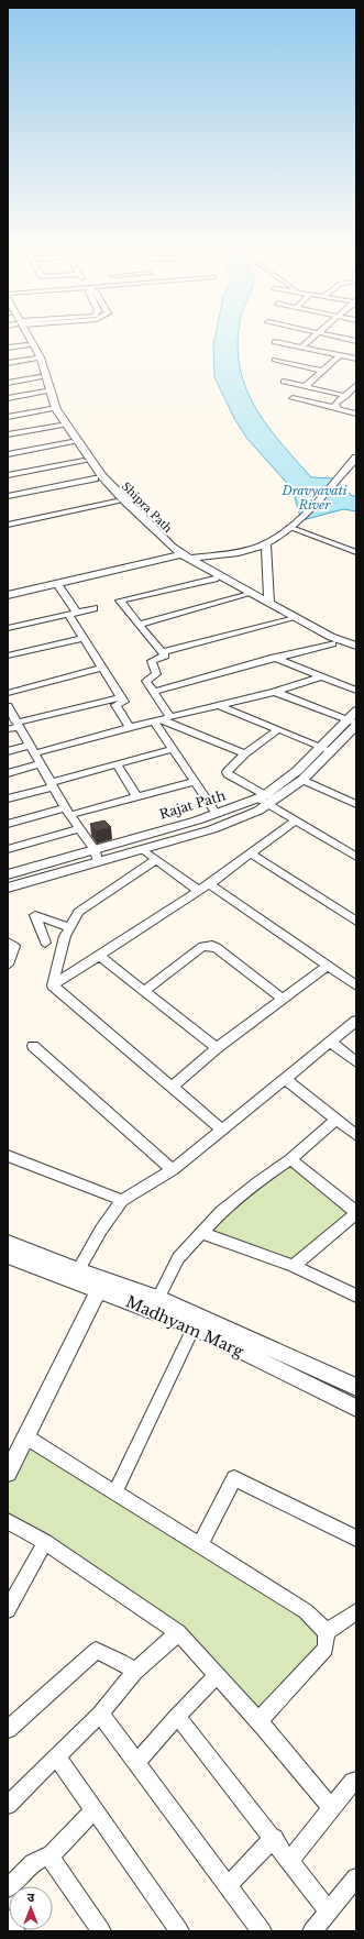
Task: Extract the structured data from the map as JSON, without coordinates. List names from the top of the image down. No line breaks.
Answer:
{"streets":{"street":["Shipra Path","Rajat Path","Madhyam Marg"]},"water":["Dravyavati River"],"north":"top"}
